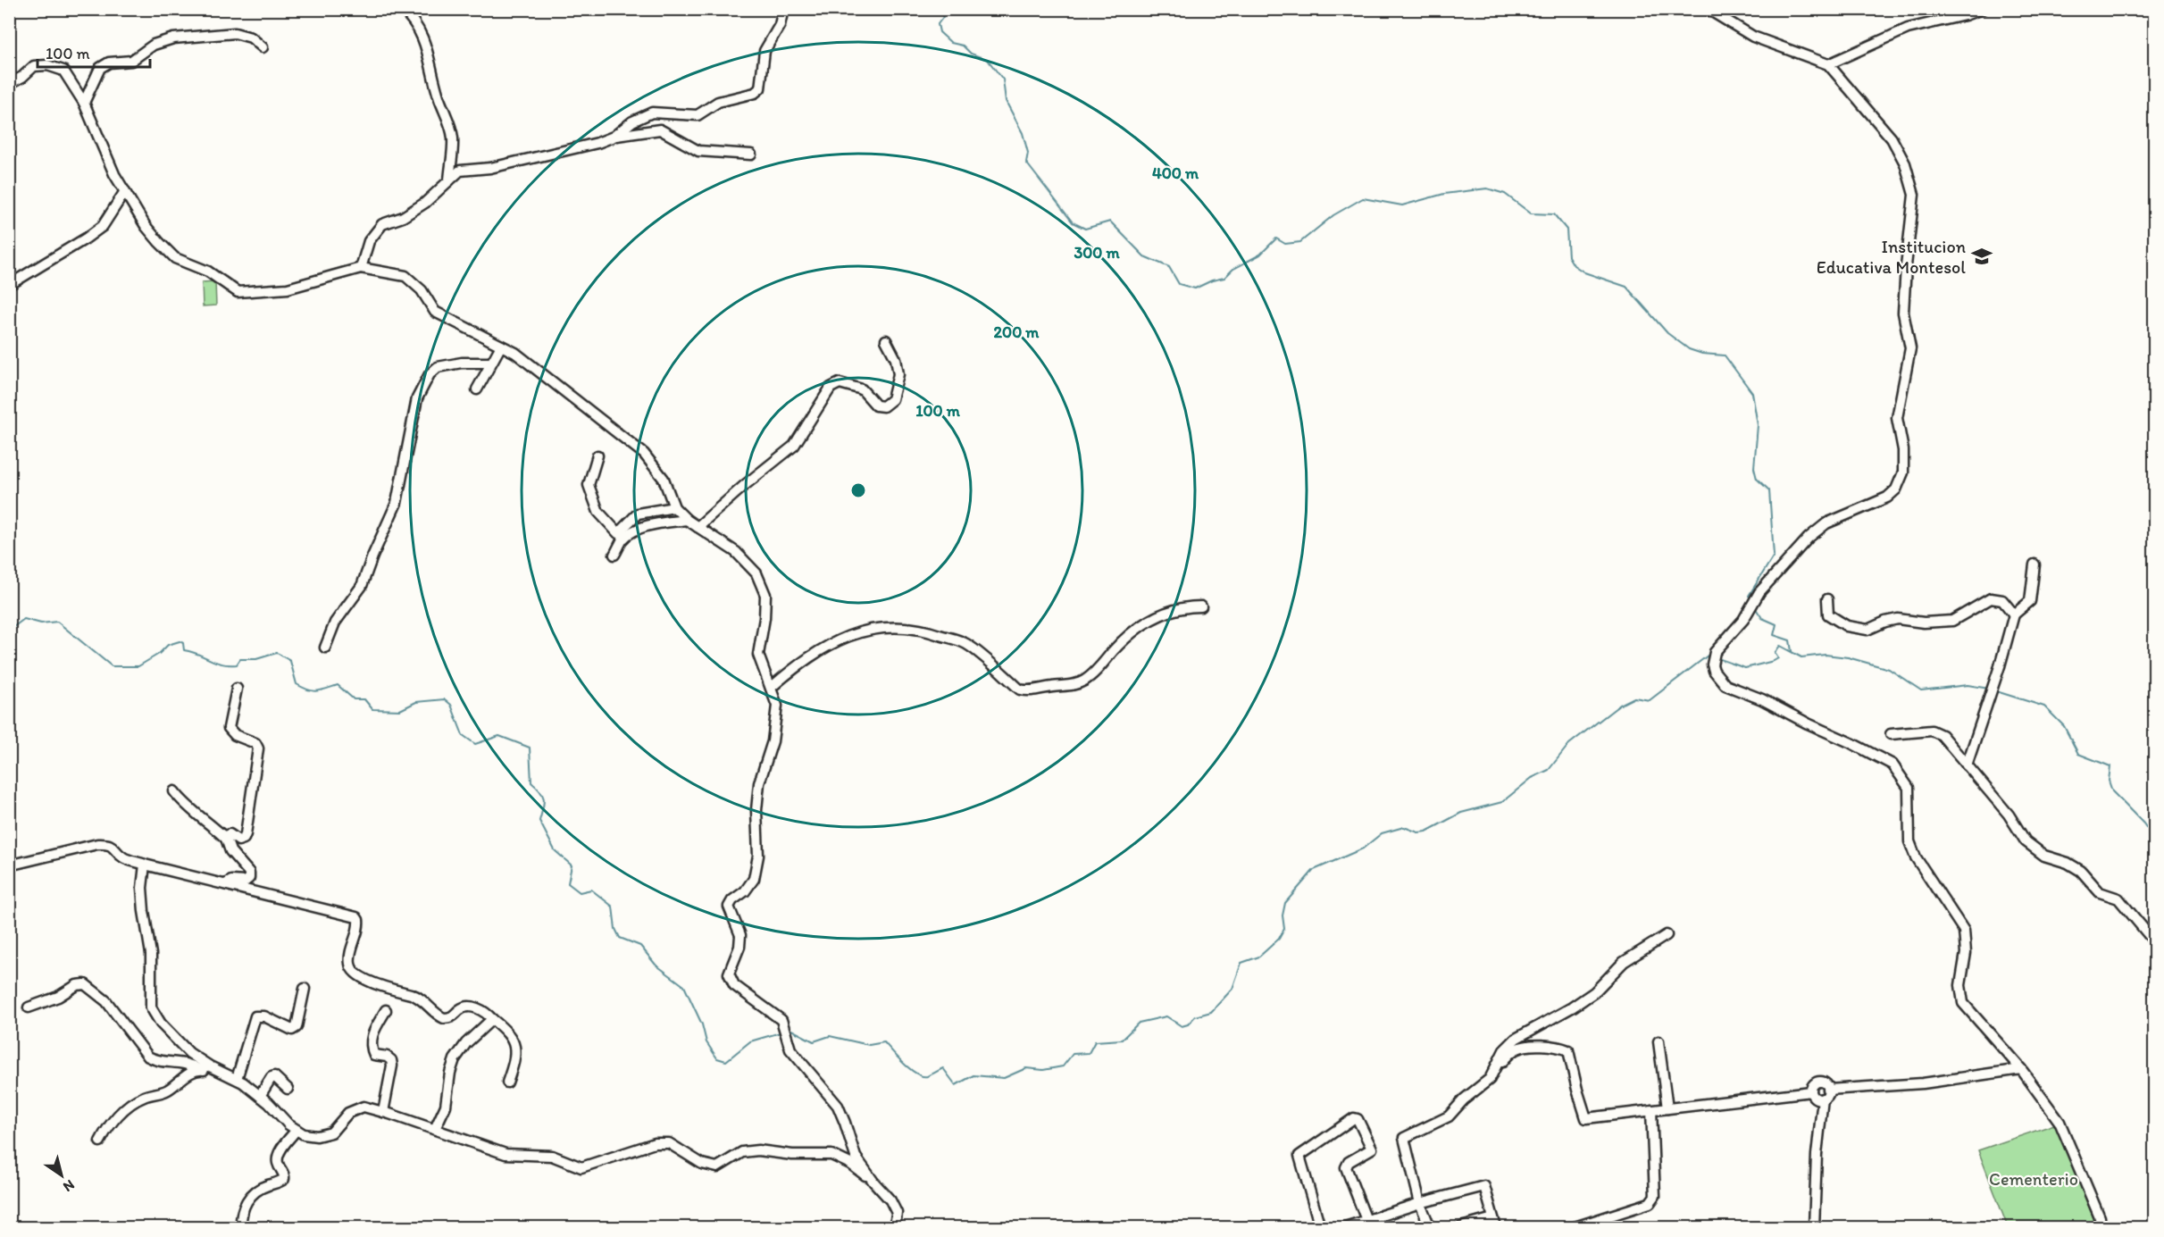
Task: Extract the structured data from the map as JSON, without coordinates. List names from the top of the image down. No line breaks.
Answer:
{"parks":["Cementerio"],"places":{"school or university":["Institucion Educativa Montesol"]},"scale_bar":"100 m","north":"bottom right","rings":["400 m","300 m","200 m","100 m"]}
